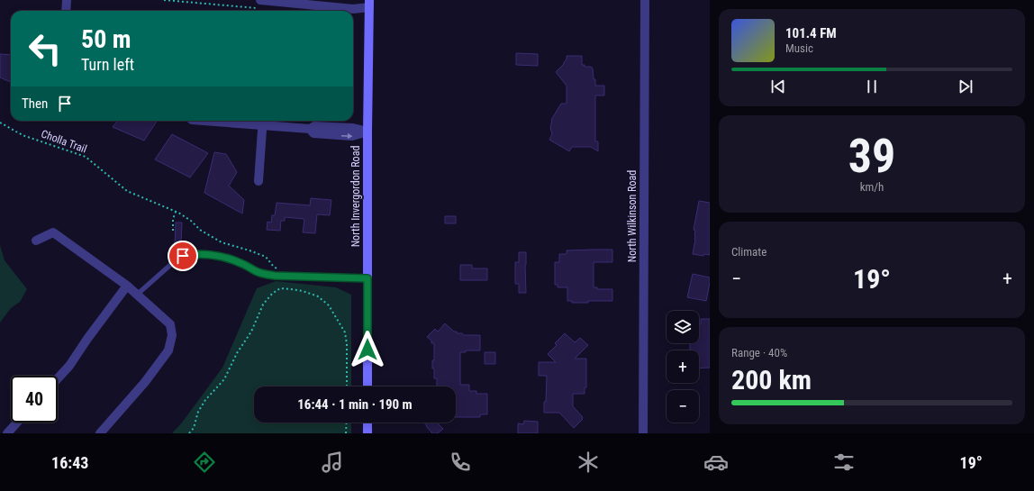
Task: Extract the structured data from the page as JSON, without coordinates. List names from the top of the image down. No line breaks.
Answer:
{"streets":{"street":["North Invergordon Road","North Wilkinson Road"],"path":["Cholla Trail"]},"page":{"turn":["50 m","Turn left"],"song":["101.4 FM","Music"],"then":"Then","tile":[["39","km/h"],"Climate",["Range · 40%","200 km"]],"heat":["−","19°","+"],"map_buttons":["+","−"],"limit":"40","trip":"16:44 · 1 min · 190 m","tabs":["16:43","19°"]}}
